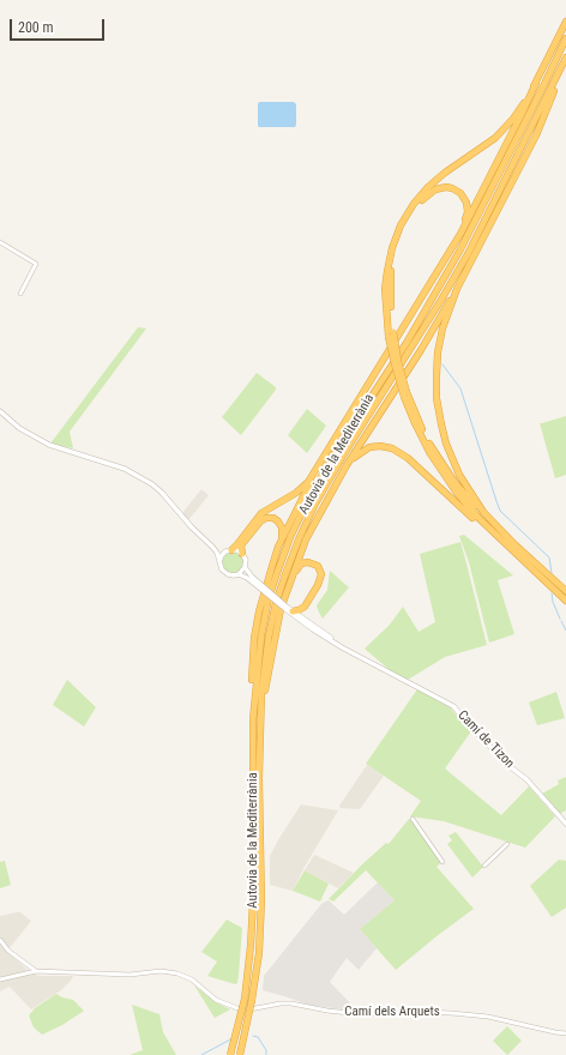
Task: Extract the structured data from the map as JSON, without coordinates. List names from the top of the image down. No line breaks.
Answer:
{"streets":{"highway":["Autovia de la Mediterrània"],"street":["Camí de Tizon","Camí dels Arquets"]},"scale_bar":"200 m"}
